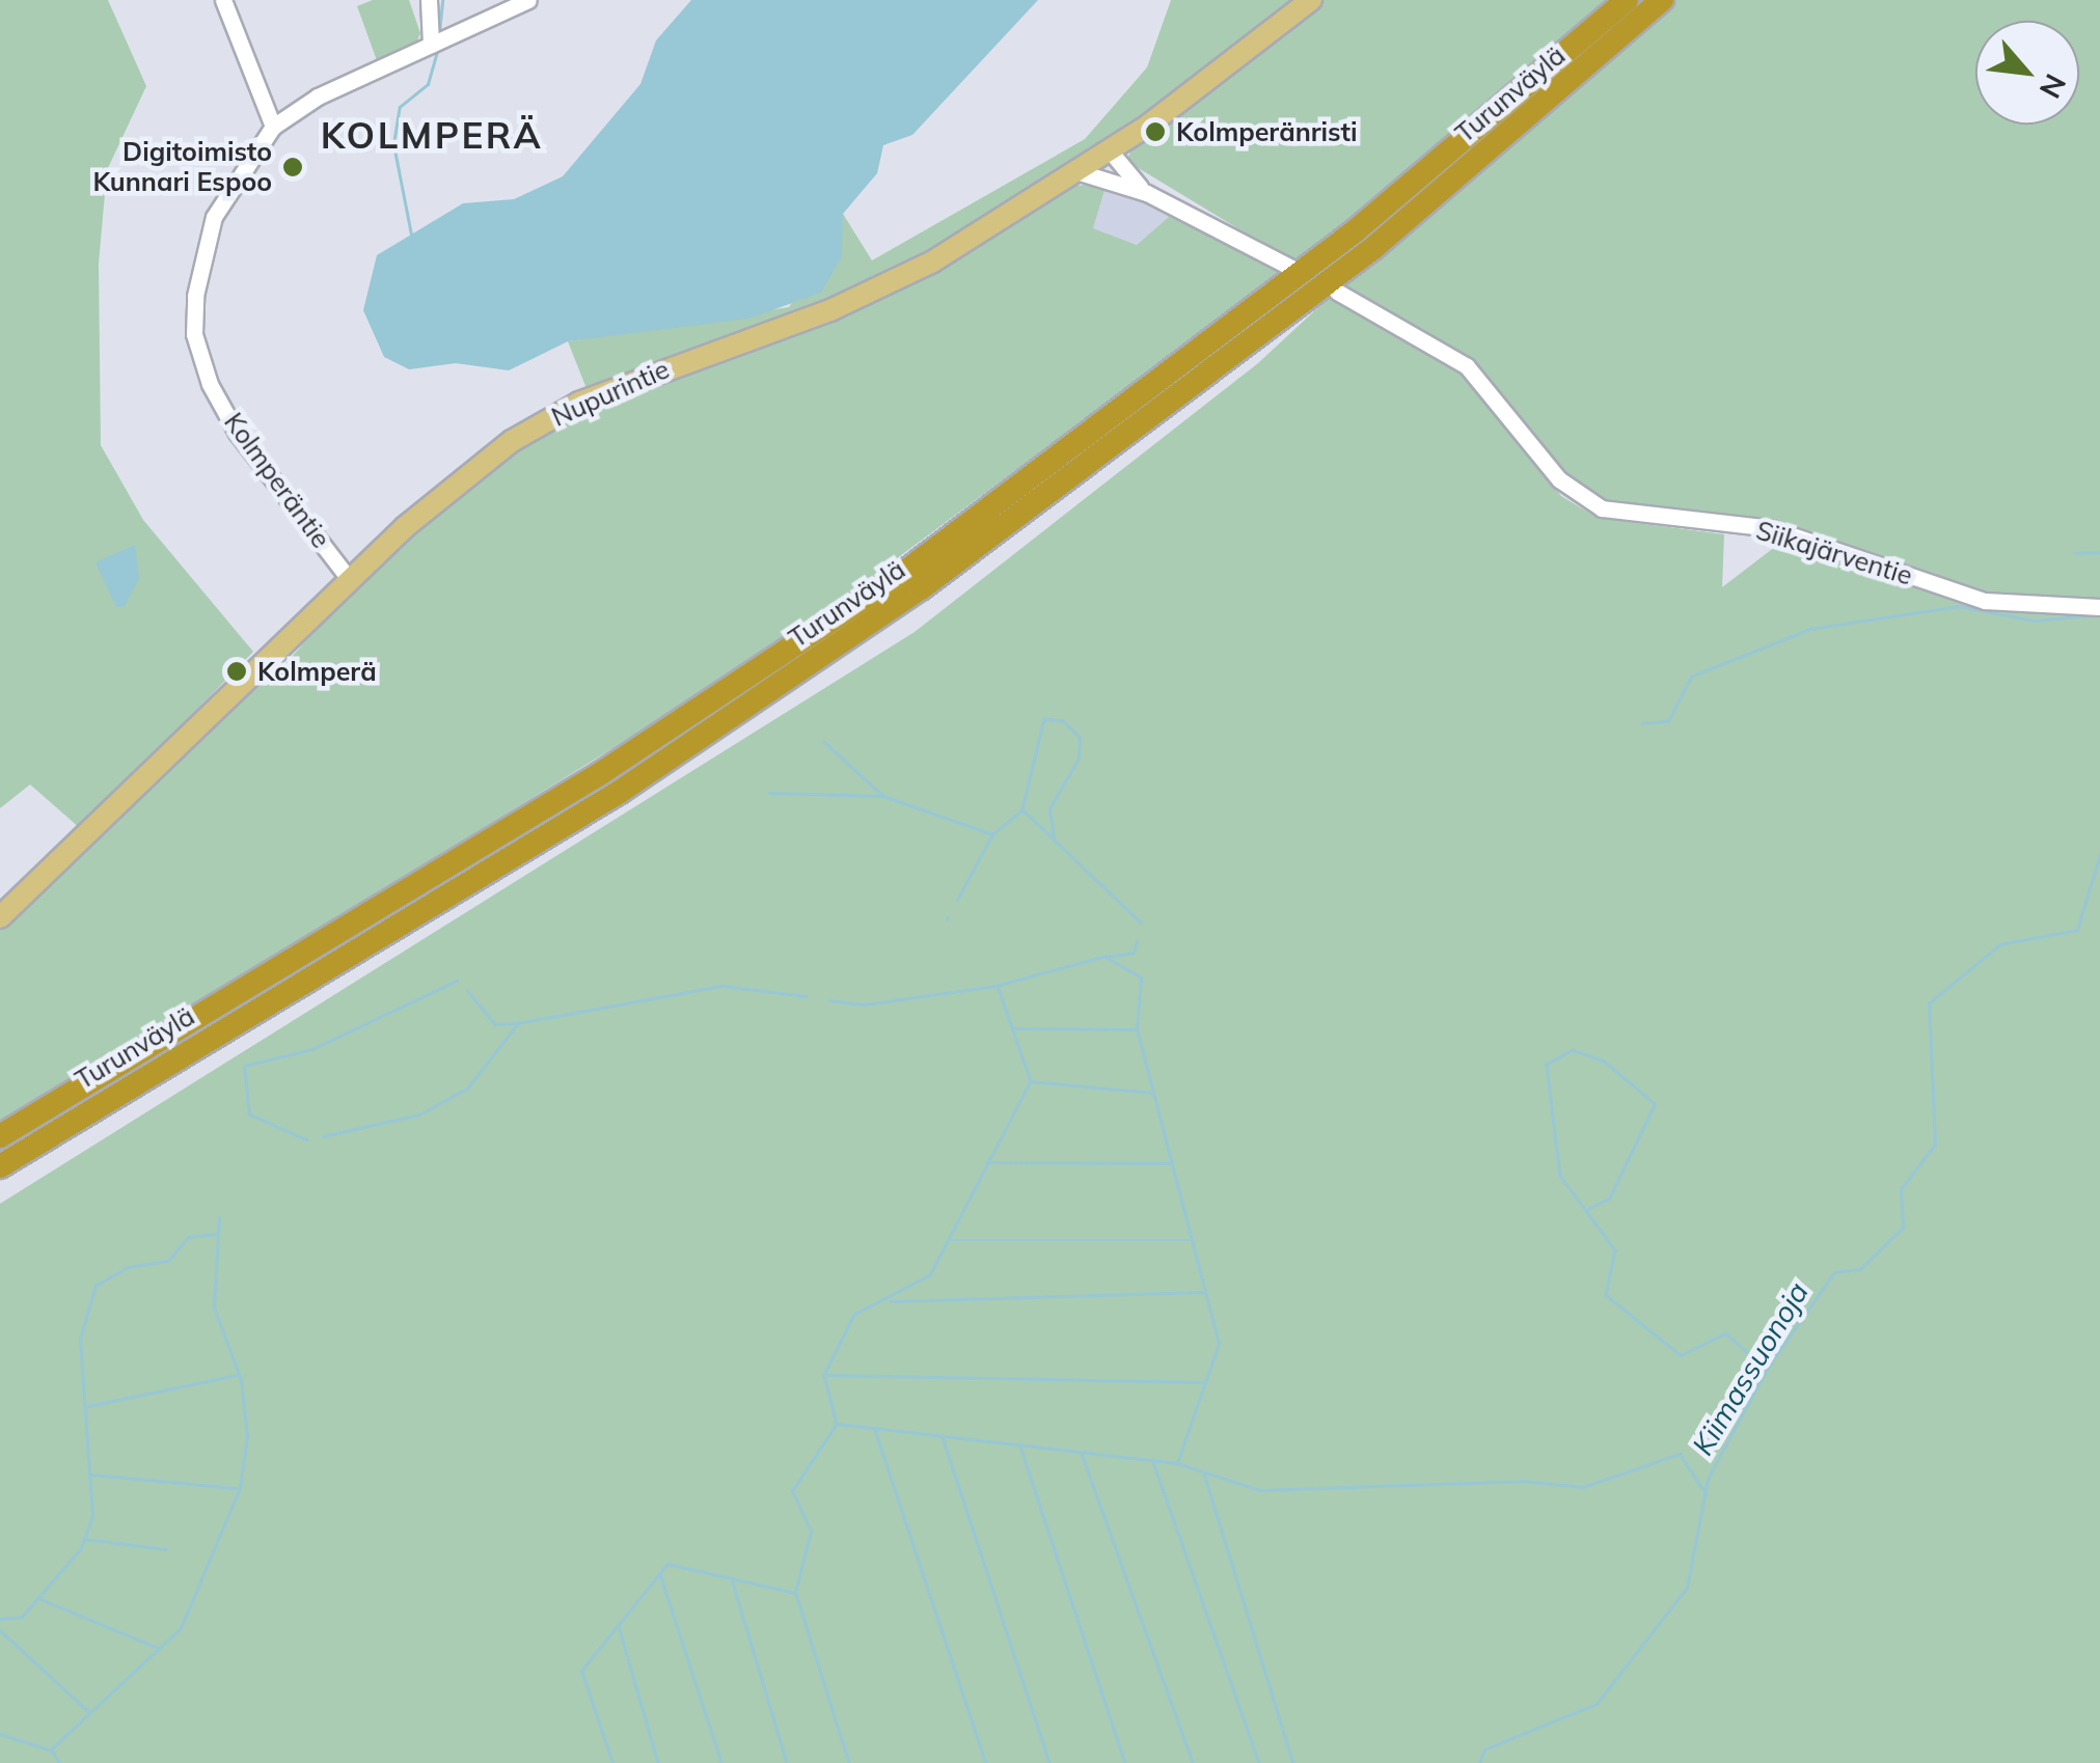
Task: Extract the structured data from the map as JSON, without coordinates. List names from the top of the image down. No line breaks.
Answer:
{"streets":{"highway":["Turunväylä"],"main road":["Nupurintie"],"street":["Kolmperäntie","Siikajärventie"]},"crossings":[["Nupurintie","Kolmperäntie"]],"districts":["KOLMPERÄ"],"water":["Kiimassuonoja"],"places":["Kolmperänristi","Digitoimisto Kunnari Espoo","Kolmperä"],"north":"bottom right"}
